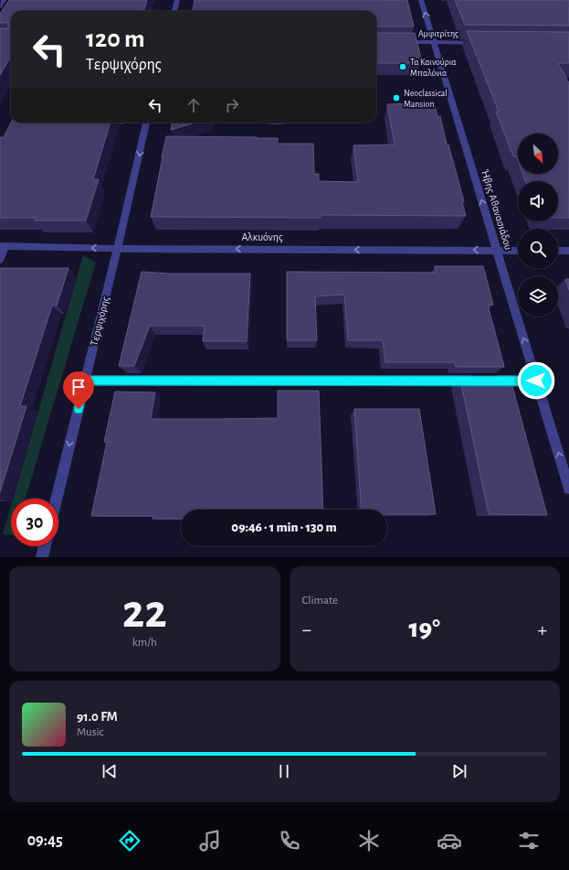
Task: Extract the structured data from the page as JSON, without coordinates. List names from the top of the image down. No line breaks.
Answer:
{"streets":{"street":["Αμφιτρίτης","Ήβης Αθανασιάδου","Αλκυόνης","Τερψιχόρης"]},"crossings":[["Αμφιτρίτης","Ήβης Αθανασιάδου"],["Ήβης Αθανασιάδου","Αλκυόνης"],["Αλκυόνης","Τερψιχόρης"]],"one_way":["Ήβης Αθανασιάδου","Αλκυόνης","Τερψιχόρης"],"places":["Τα Καινούρια Μπαλόνια","Neoclassical Mansion"],"north":"bottom right","page":{"turn":["120 m","Τερψιχόρης"],"limit":"30","trip":"09:46 · 1 min · 130 m","tile":[["22","km/h"],"Climate"],"heat":["−","19°","+"],"song":["91.0 FM","Music"],"tabs":"09:45"}}
